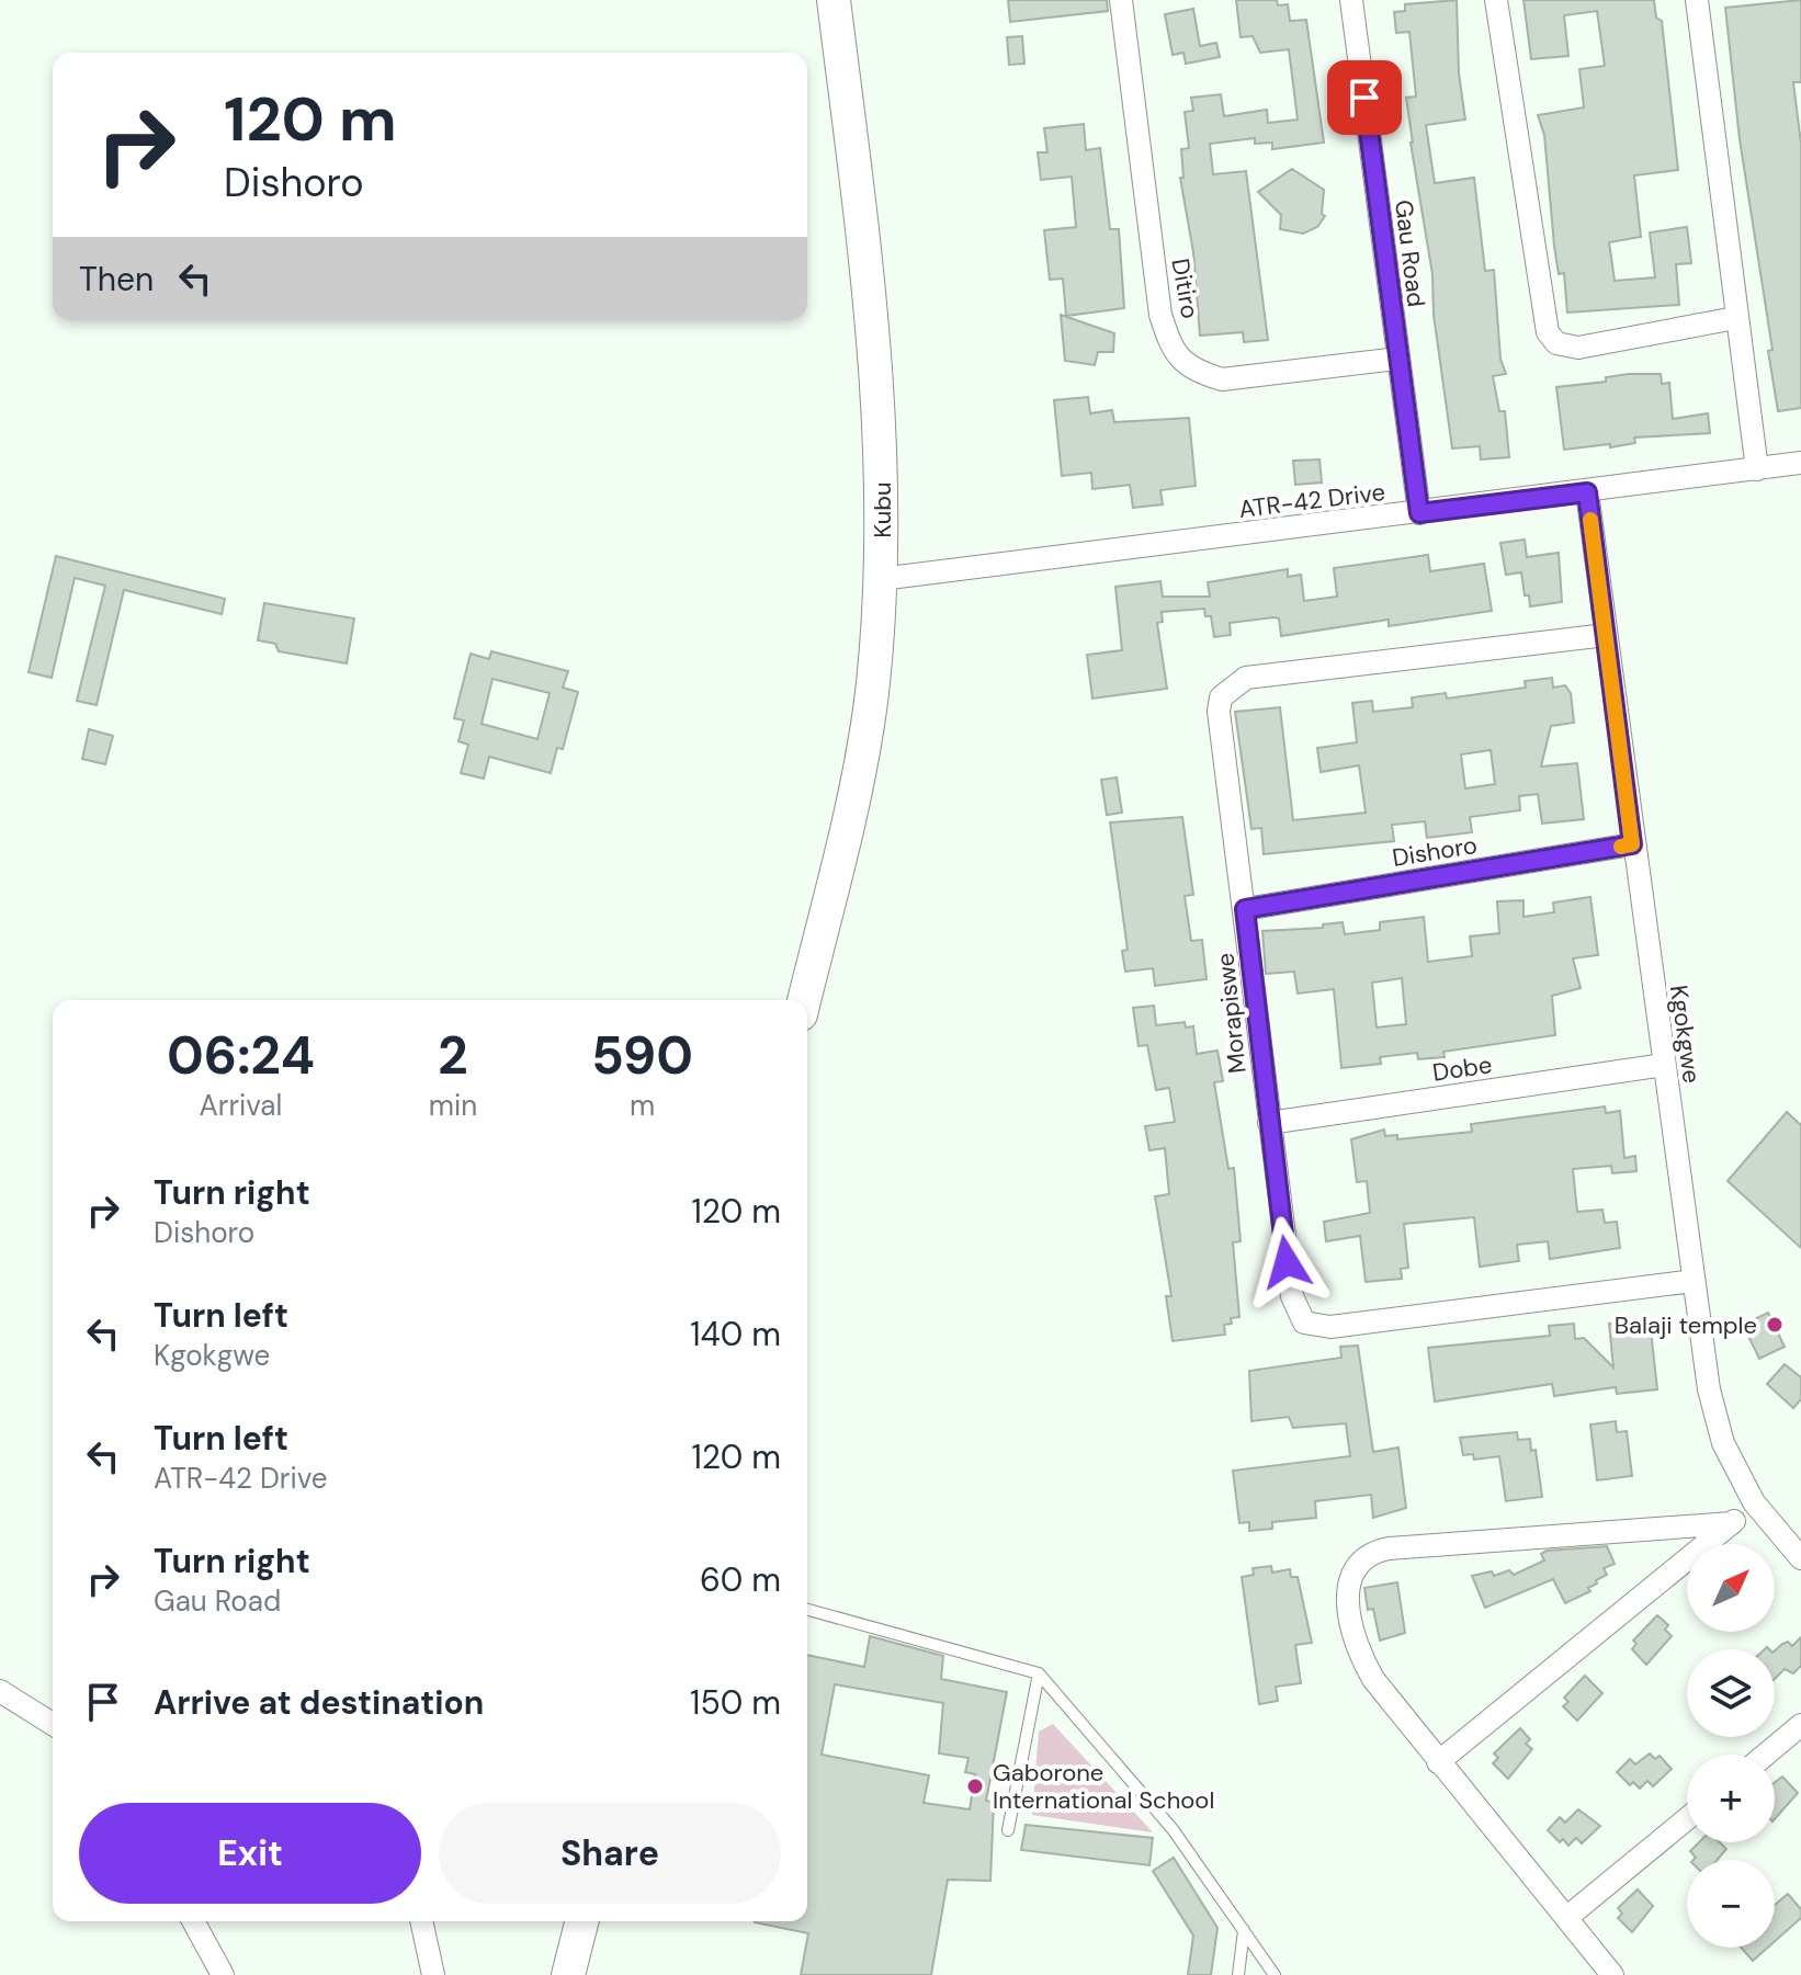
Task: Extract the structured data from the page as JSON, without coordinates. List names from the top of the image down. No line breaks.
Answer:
{"streets":{"main road":["Kubu"],"street":["Gau Road","Ditiro","ATR-42 Drive","Dishoro","Morapiswe","Kgokgwe","Dobe"]},"crossings":[["Gau Road","Ditiro"],["Gau Road","ATR-42 Drive"],["ATR-42 Drive","Kubu"],["ATR-42 Drive","Kgokgwe"],["Dishoro","Morapiswe"],["Dishoro","Kgokgwe"],["Morapiswe","Kgokgwe"],["Morapiswe","Dobe"],["Kgokgwe","Dobe"]],"places":["Balaji temple","Gaborone International School"],"north":"top right","page":{"turn":["120 m","Dishoro"],"then":"Then","eta":["06:24","Arrival","2","min","590","m"],"list":[{"name":"Turn right","note":"Dishoro","value":"120 m"},{"name":"Turn left","note":"Kgokgwe","value":"140 m"},{"name":"Turn left","note":"ATR-42 Drive","value":"120 m"},{"name":"Turn right","note":"Gau Road","value":"60 m"},{"name":"Arrive at destination","value":"150 m"}],"map_buttons":["+","−"],"buttons":["Exit","Share"]}}
